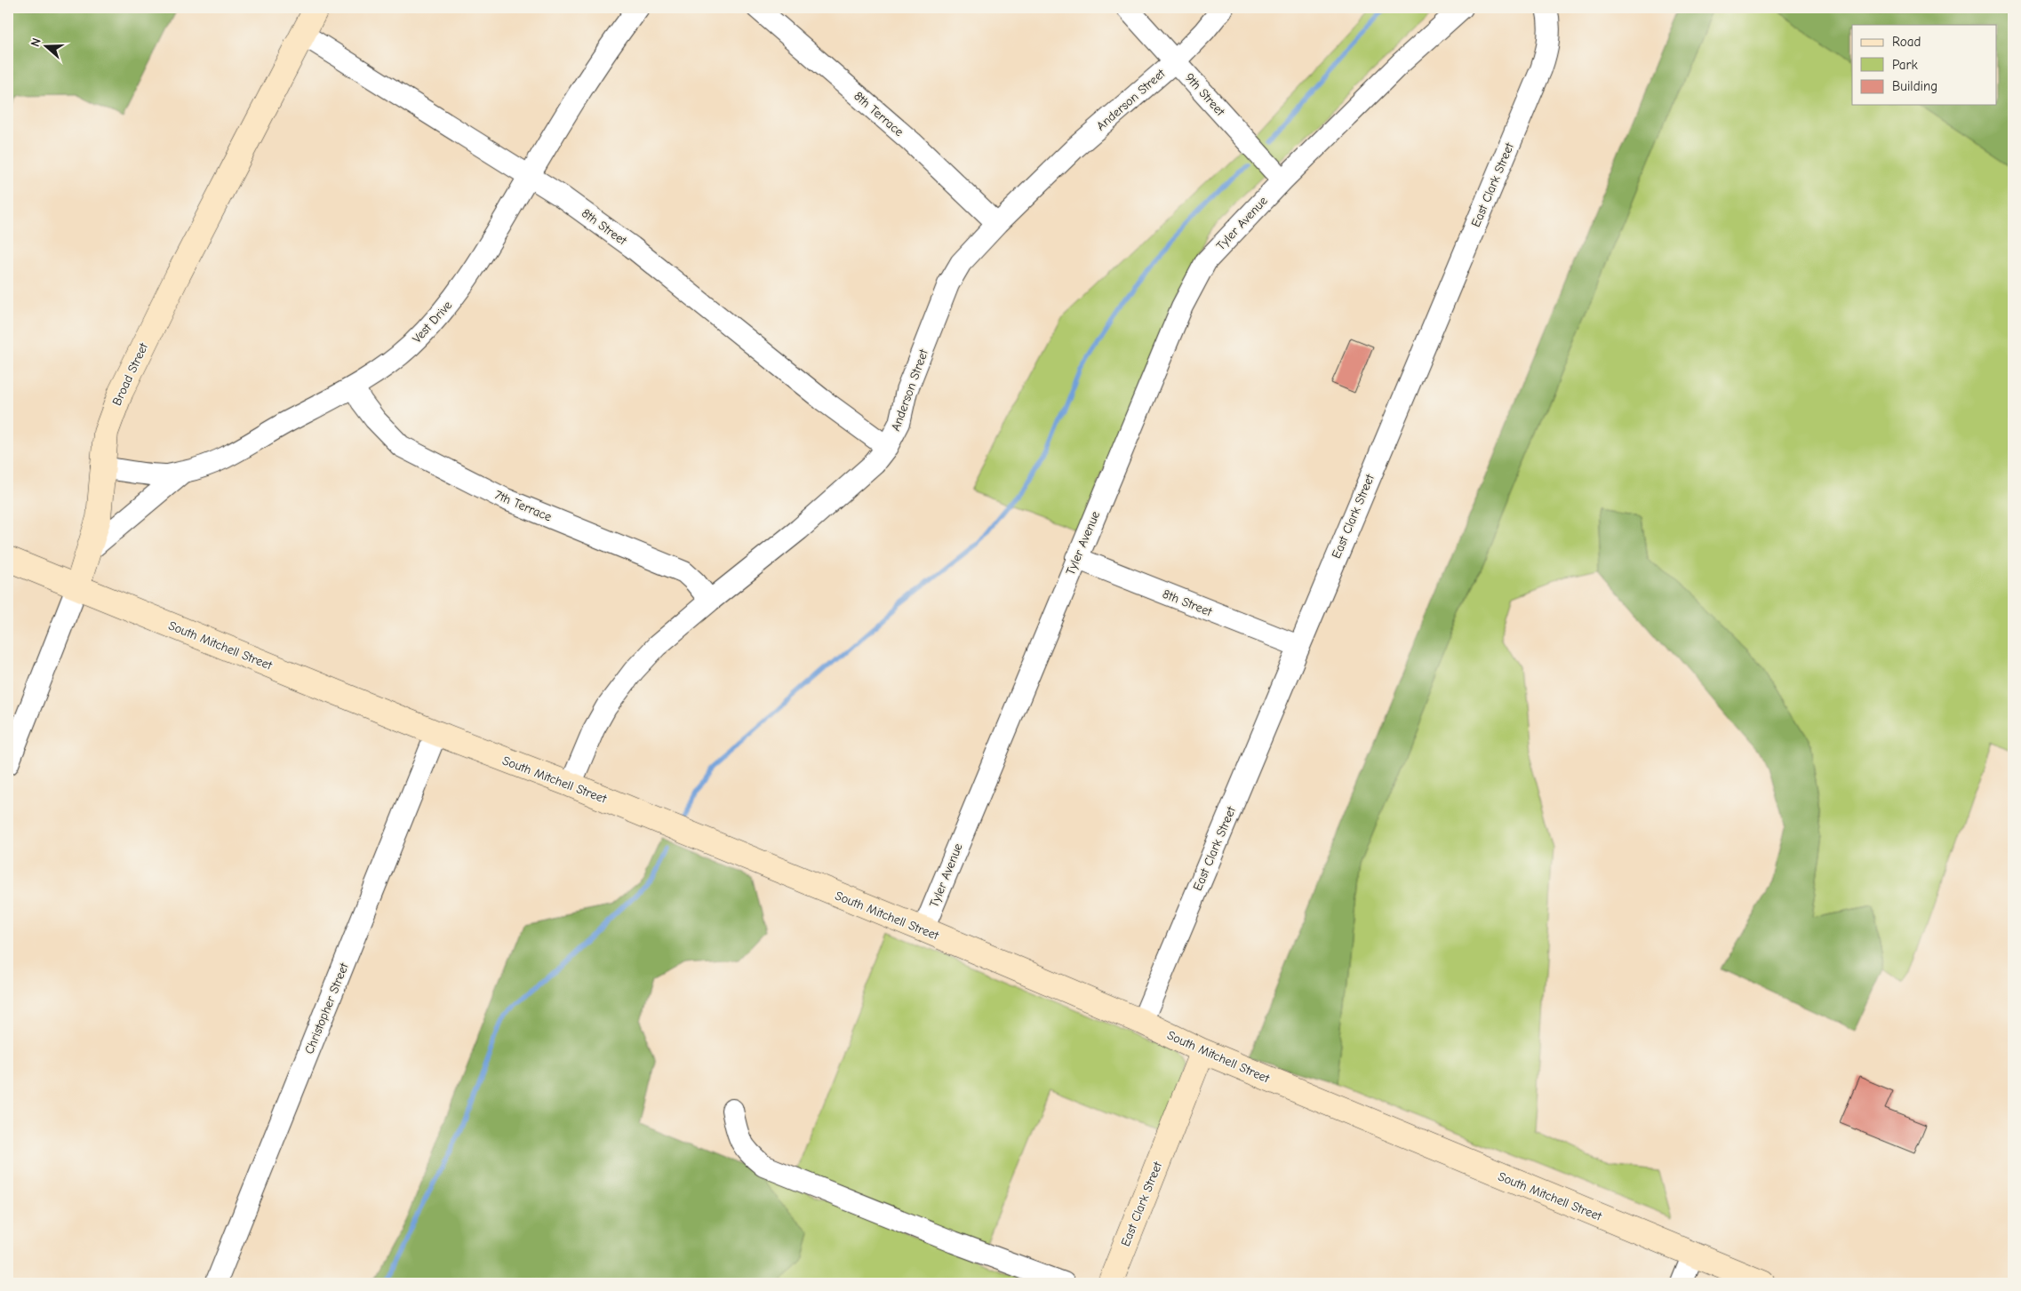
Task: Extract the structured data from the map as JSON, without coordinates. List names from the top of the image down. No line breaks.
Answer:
{"streets":{"street":["9th Street","Anderson Street","8th Terrace","East Clark Street","Tyler Avenue","8th Street","Vest Drive","Broad Street","7th Terrace","South Mitchell Street","Christopher Street"]},"crossings":[["9th Street","Anderson Street"],["9th Street","Tyler Avenue"],["Anderson Street","8th Terrace"],["Anderson Street","8th Street"],["Anderson Street","7th Terrace"],["Anderson Street","South Mitchell Street"],["East Clark Street","8th Street"],["East Clark Street","South Mitchell Street"],["Tyler Avenue","8th Street"],["Tyler Avenue","South Mitchell Street"],["8th Street","Vest Drive"],["8th Street","Broad Street"],["Vest Drive","Broad Street"],["Vest Drive","7th Terrace"],["Broad Street","South Mitchell Street"],["South Mitchell Street","Christopher Street"]],"legend":["Road","Park","Building"],"north":"left"}
